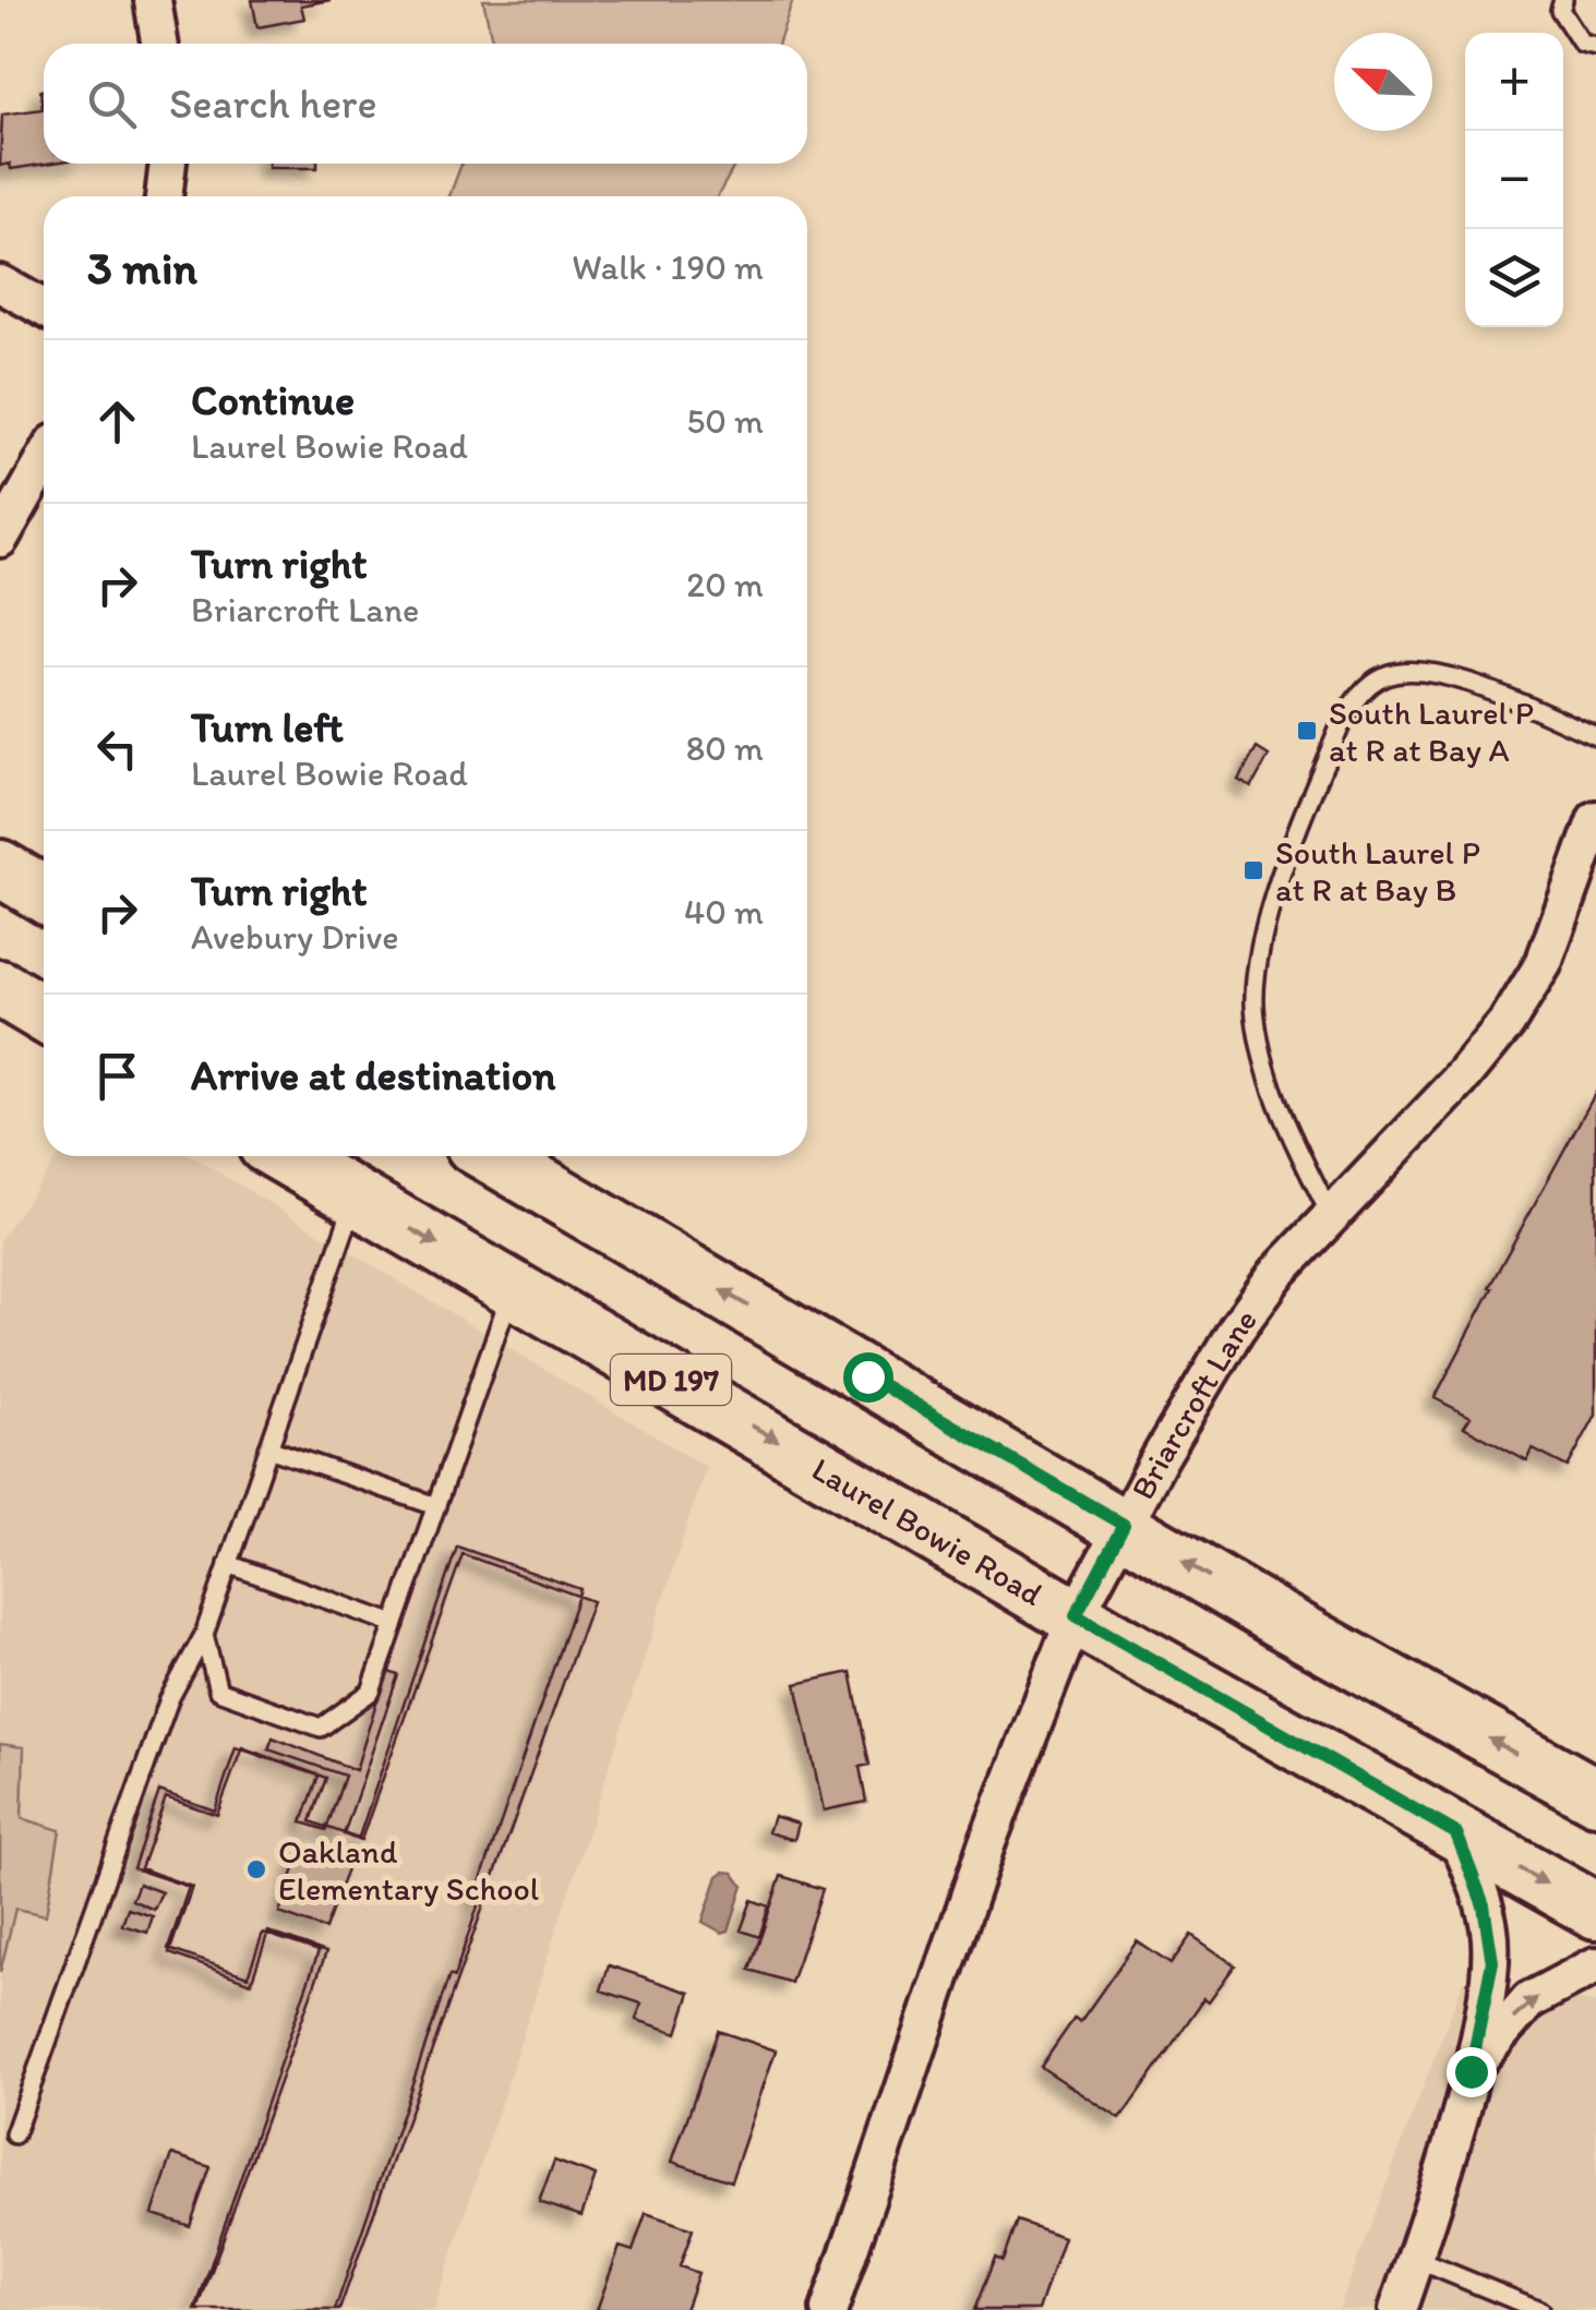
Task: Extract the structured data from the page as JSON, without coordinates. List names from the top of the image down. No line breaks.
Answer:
{"streets":{"main road":["MD 197","Laurel Bowie Road"],"street":["Briarcroft Lane"]},"crossings":[["Briarcroft Lane","Laurel Bowie Road"]],"places":{"transit":["South Laurel P at R at Bay A","South Laurel P at R at Bay B"],"other":["Oakland Elementary School"]},"north":"top left","page":{"map_buttons":["+","−"],"search":"Search here","heading":["3 min","Walk · 190 m"],"list":[["Continue","Laurel Bowie Road","50 m"],["Turn right","Briarcroft Lane","20 m"],["Turn left","Laurel Bowie Road","80 m"],["Turn right","Avebury Drive","40 m"],"Arrive at destination"]}}
